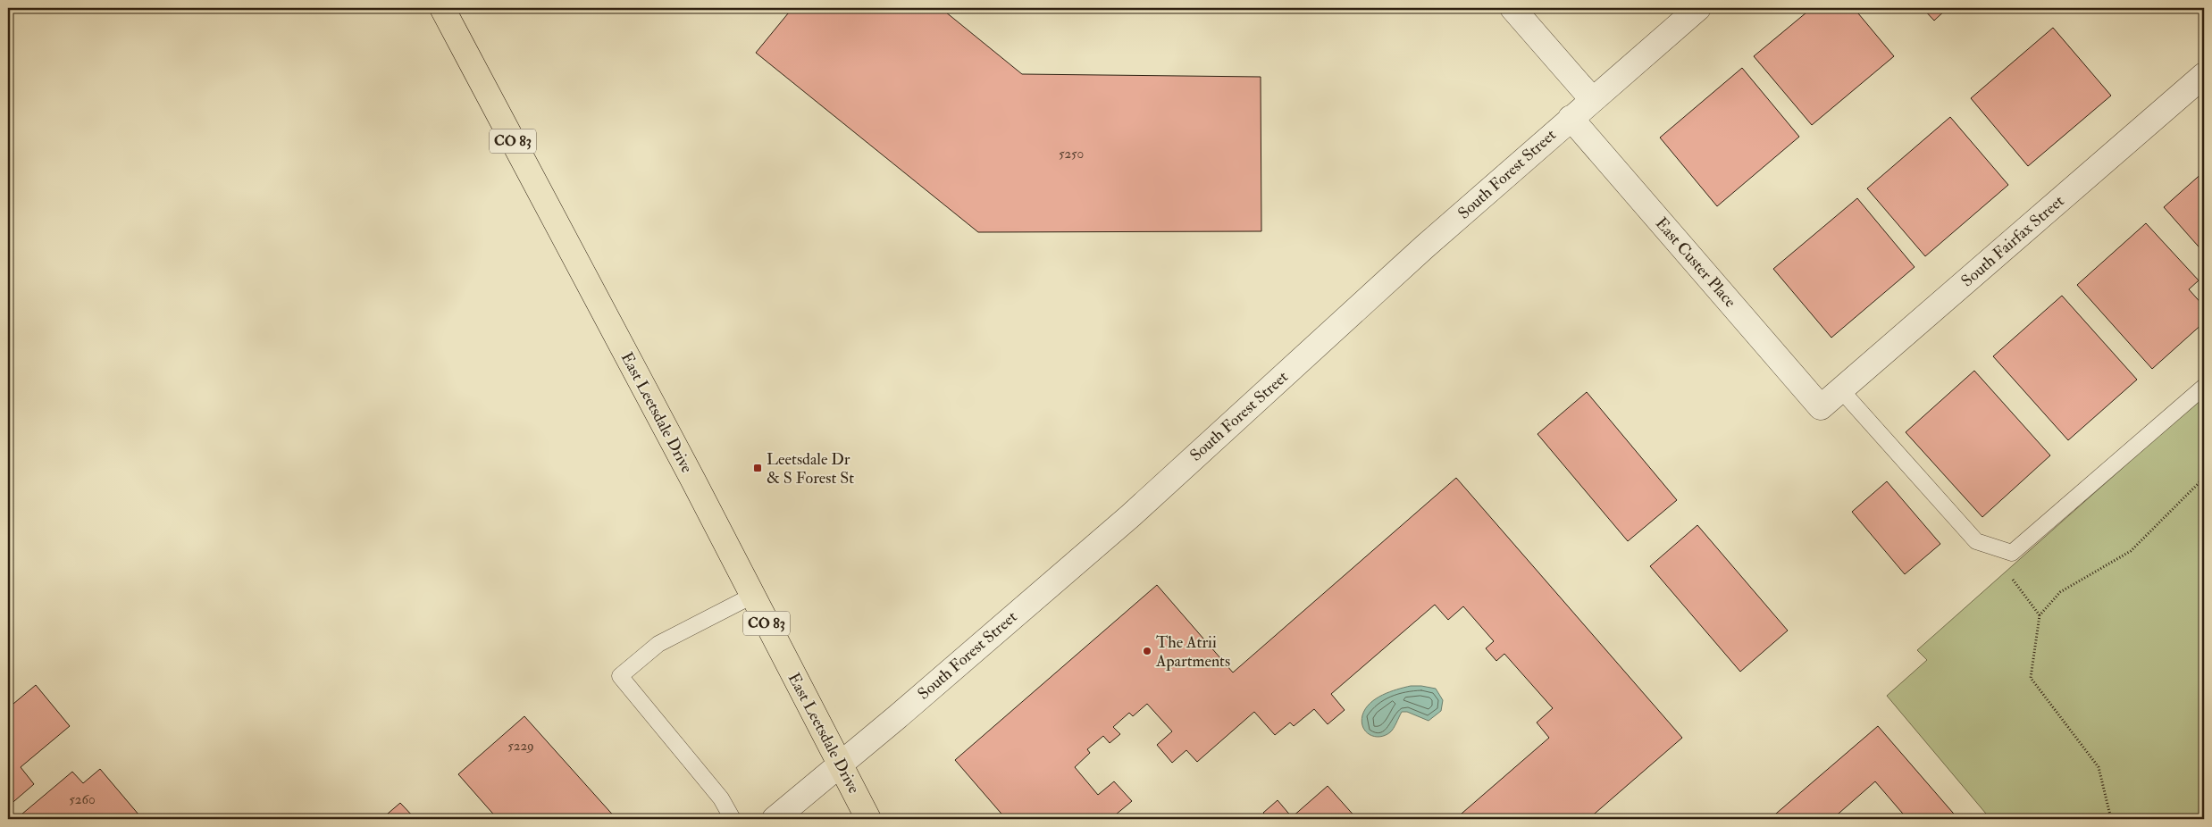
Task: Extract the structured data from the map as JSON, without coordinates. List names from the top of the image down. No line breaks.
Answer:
{"streets":{"main road":["CO 83","East Leetsdale Drive"],"street":["South Forest Street","South Fairfax Street","East Custer Place"]},"crossings":[["South Forest Street","East Custer Place"],["South Forest Street","East Leetsdale Drive"],["South Fairfax Street","East Custer Place"]],"places":{"transit":["Leetsdale Dr & S Forest St"],"other":["The Atrii Apartments"]},"house_numbers":["5250","5229","5260"]}
